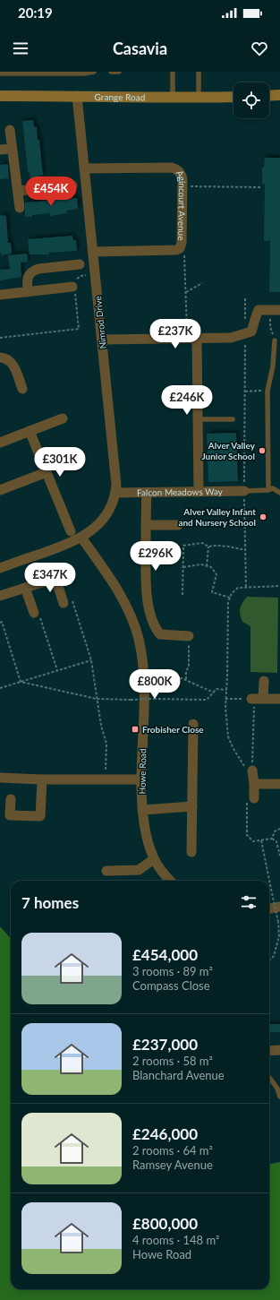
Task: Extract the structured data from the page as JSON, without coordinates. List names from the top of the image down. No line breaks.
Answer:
{"streets":{"street":["Grange Road","Agincourt Avenue","Nimrod Drive","Falcon Meadows Way","Howe Road"]},"crossings":[["Grange Road","Nimrod Drive"],["Agincourt Avenue","Nimrod Drive"],["Nimrod Drive","Falcon Meadows Way"],["Nimrod Drive","Howe Road"]],"places":{"other":["Alver Valley Junior School","Alver Valley Infant and Nursery School"],"transit":["Frobisher Close"]},"page":{"status":"20:19","header":"Casavia","price":["£454K","£237K","£246K","£301K","£296K","£347K","£800K"],"heading":"7 homes","list":[{"name":"£454,000","note":"3 rooms · 89 m² · Compass Close"},{"name":"£237,000","note":"2 rooms · 58 m² · Blanchard Avenue"},{"name":"£246,000","note":"2 rooms · 64 m² · Ramsey Avenue"},{"name":"£800,000","note":"4 rooms · 148 m² · Howe Road"}]}}
